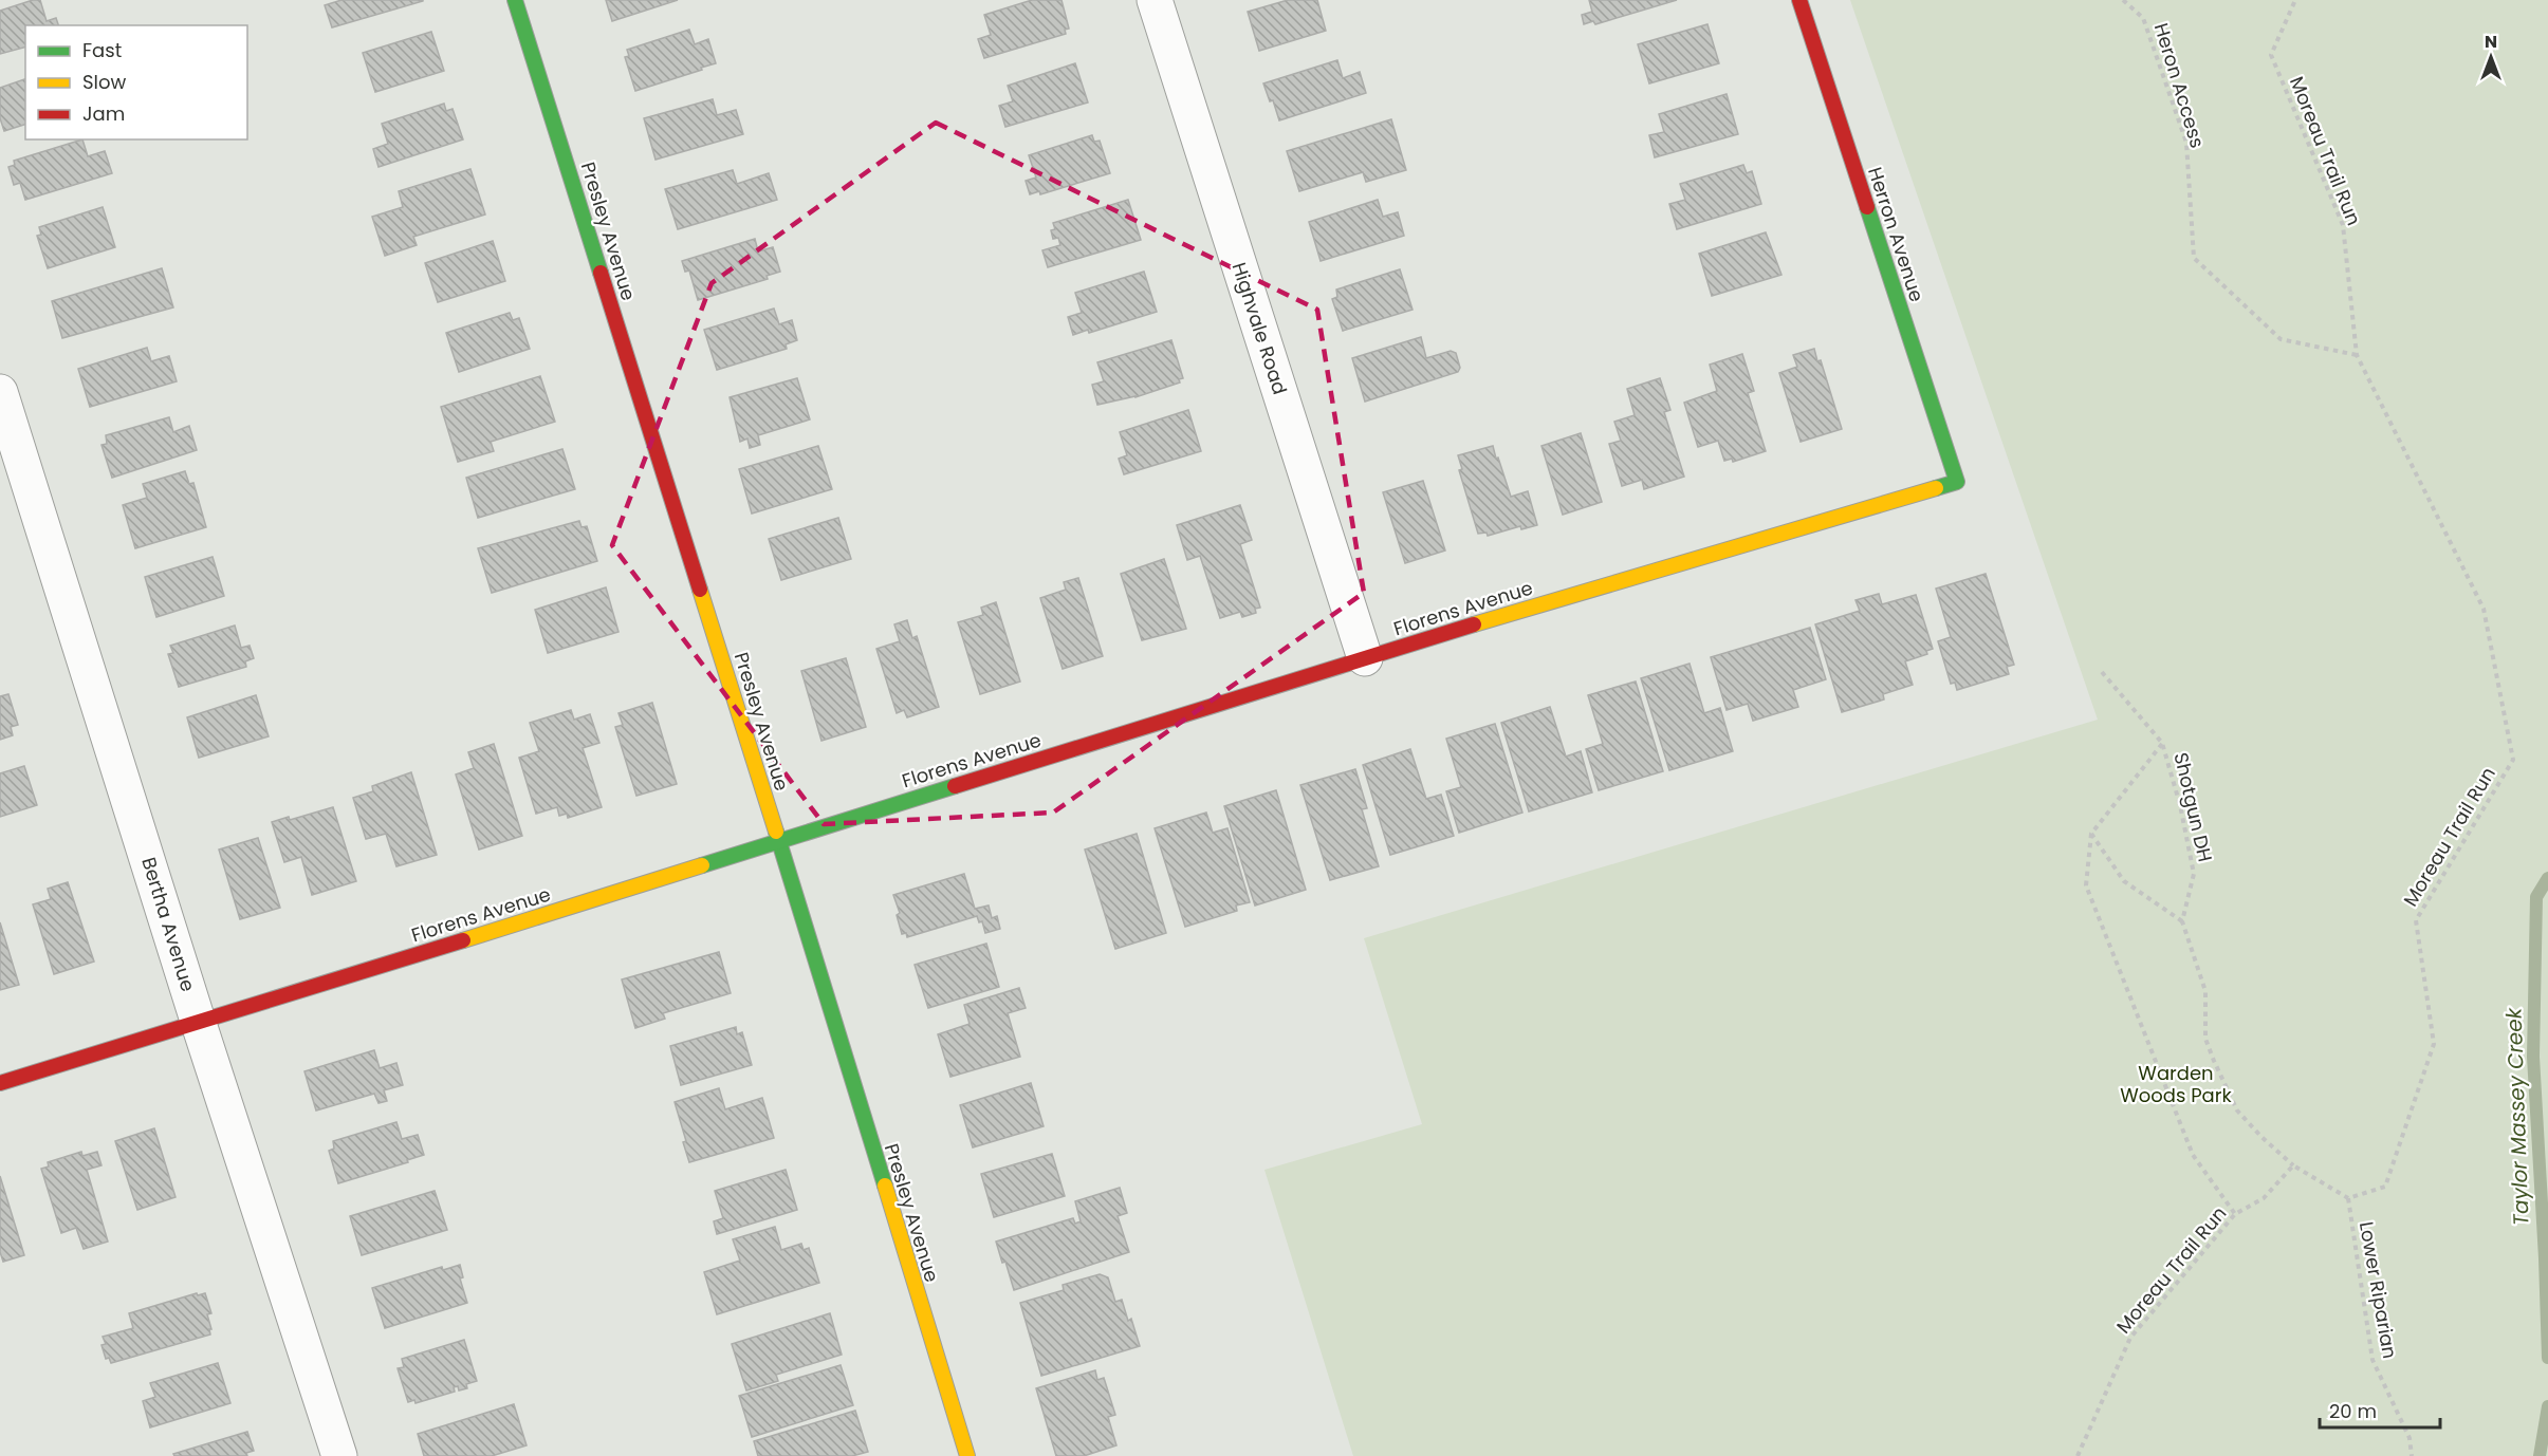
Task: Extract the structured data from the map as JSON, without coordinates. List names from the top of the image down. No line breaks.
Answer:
{"streets":{"street":["Presley Avenue","Herron Avenue","Highvale Road","Florens Avenue","Bertha Avenue"],"path":["Heron Access","Moreau Trail Run","Shotgun DH","Lower Riparian"]},"crossings":[["Heron Access","Moreau Trail Run"],["Moreau Trail Run","Lower Riparian"],["Presley Avenue","Florens Avenue"],["Herron Avenue","Florens Avenue"],["Highvale Road","Florens Avenue"],["Florens Avenue","Bertha Avenue"]],"water":["Taylor Massey Creek"],"parks":["Warden Woods Park"],"legend":["Fast","Slow","Jam"],"scale_bar":"20 m","north":"top"}
